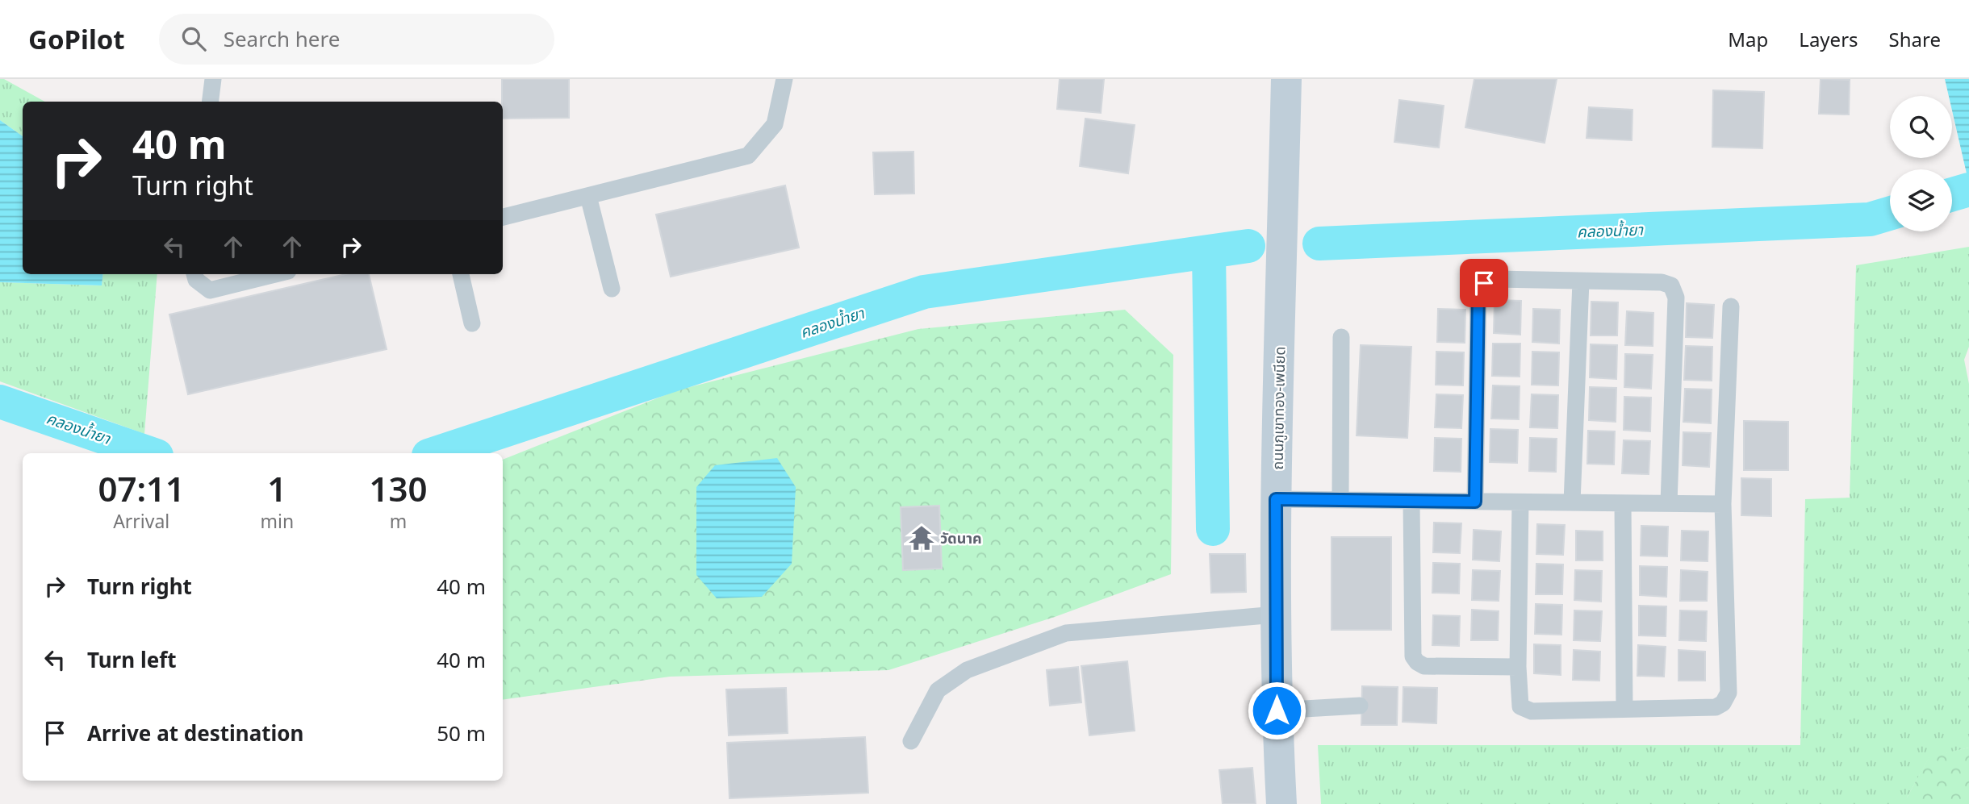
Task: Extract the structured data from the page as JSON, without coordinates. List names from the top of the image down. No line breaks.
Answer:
{"streets":{"main road":["ถนนภูเขาทอง-เพนียด"]},"water":["คลองน้ำยา"],"places":{"temple":["วัดนาค"]},"page":{"header":"GoPilot","search":"Search here","nav":["Map","Layers","Share"],"turn":["40 m","Turn right"],"eta":["07:11","Arrival","1","min","130","m"],"list":[{"name":"Turn right","value":"40 m"},{"name":"Turn left","value":"40 m"},{"name":"Arrive at destination","value":"50 m"}]}}
